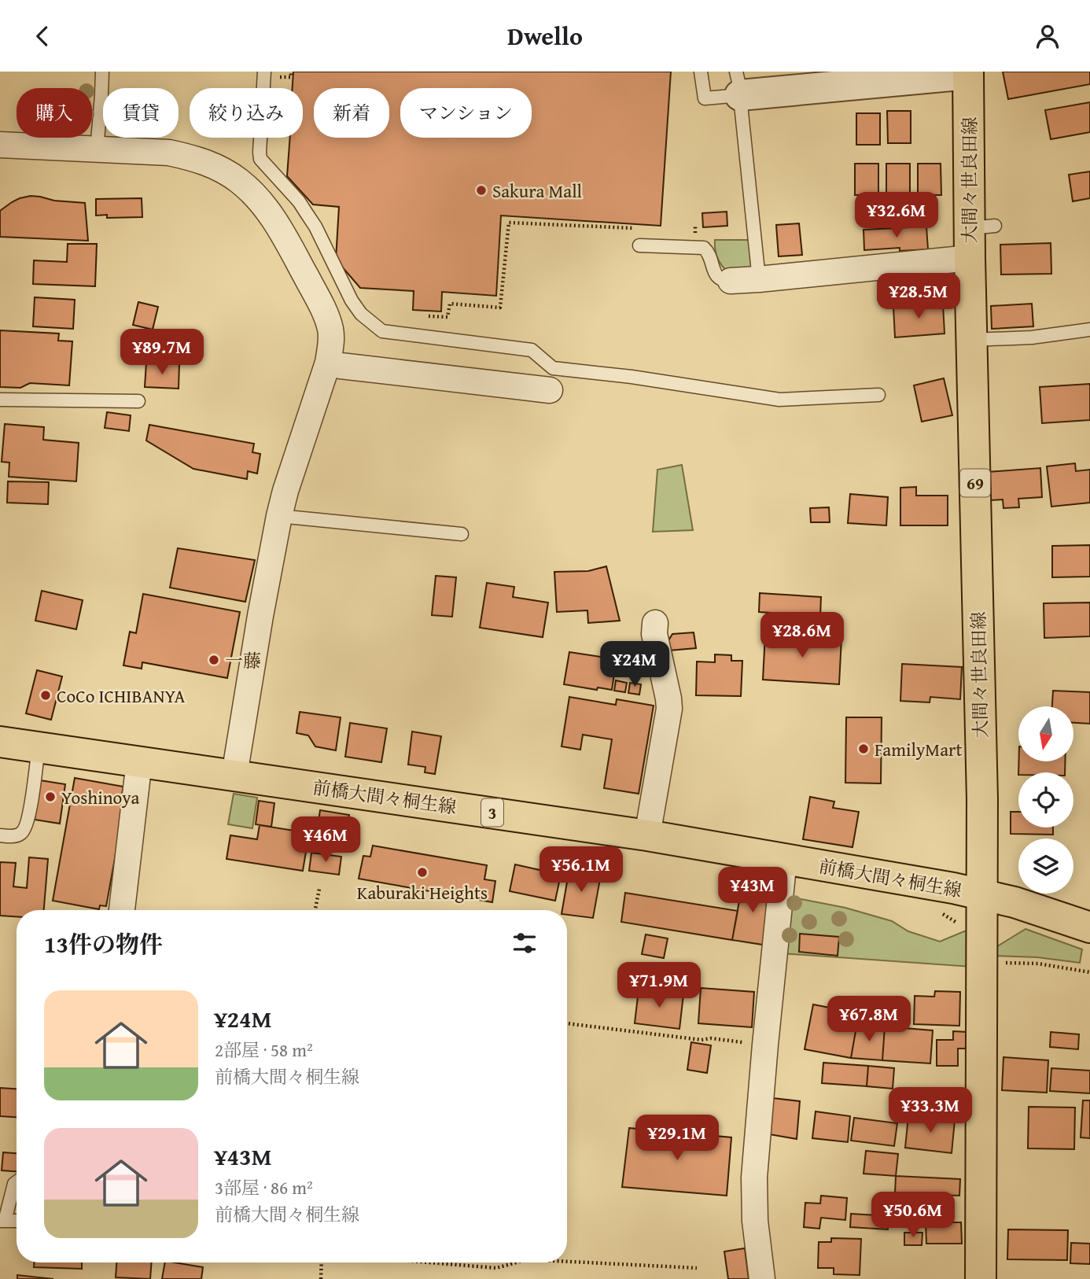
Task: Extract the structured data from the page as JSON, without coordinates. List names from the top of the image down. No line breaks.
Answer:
{"streets":{"main road":["大間々世良田線","69","前橋大間々桐生線","3"]},"crossings":[["大間々世良田線","前橋大間々桐生線"]],"places":["Sakura Mall","一藤","CoCo ICHIBANYA","FamilyMart","Yoshinoya","Kaburaki Heights"],"north":"bottom","page":{"header":"Dwello","chip":["購入","賃貸","絞り込み","新着","マンション"],"price":["¥32.6M","¥28.5M","¥89.7M","¥28.6M","¥24M","¥46M","¥56.1M","¥43M","¥71.9M","¥67.8M","¥33.3M","¥29.1M","¥50.6M"],"heading":"13件の物件","list":[{"name":"¥24M","note":"2部屋 · 58 m² · 前橋大間々桐生線"},{"name":"¥43M","note":"3部屋 · 86 m² · 前橋大間々桐生線"}]}}
